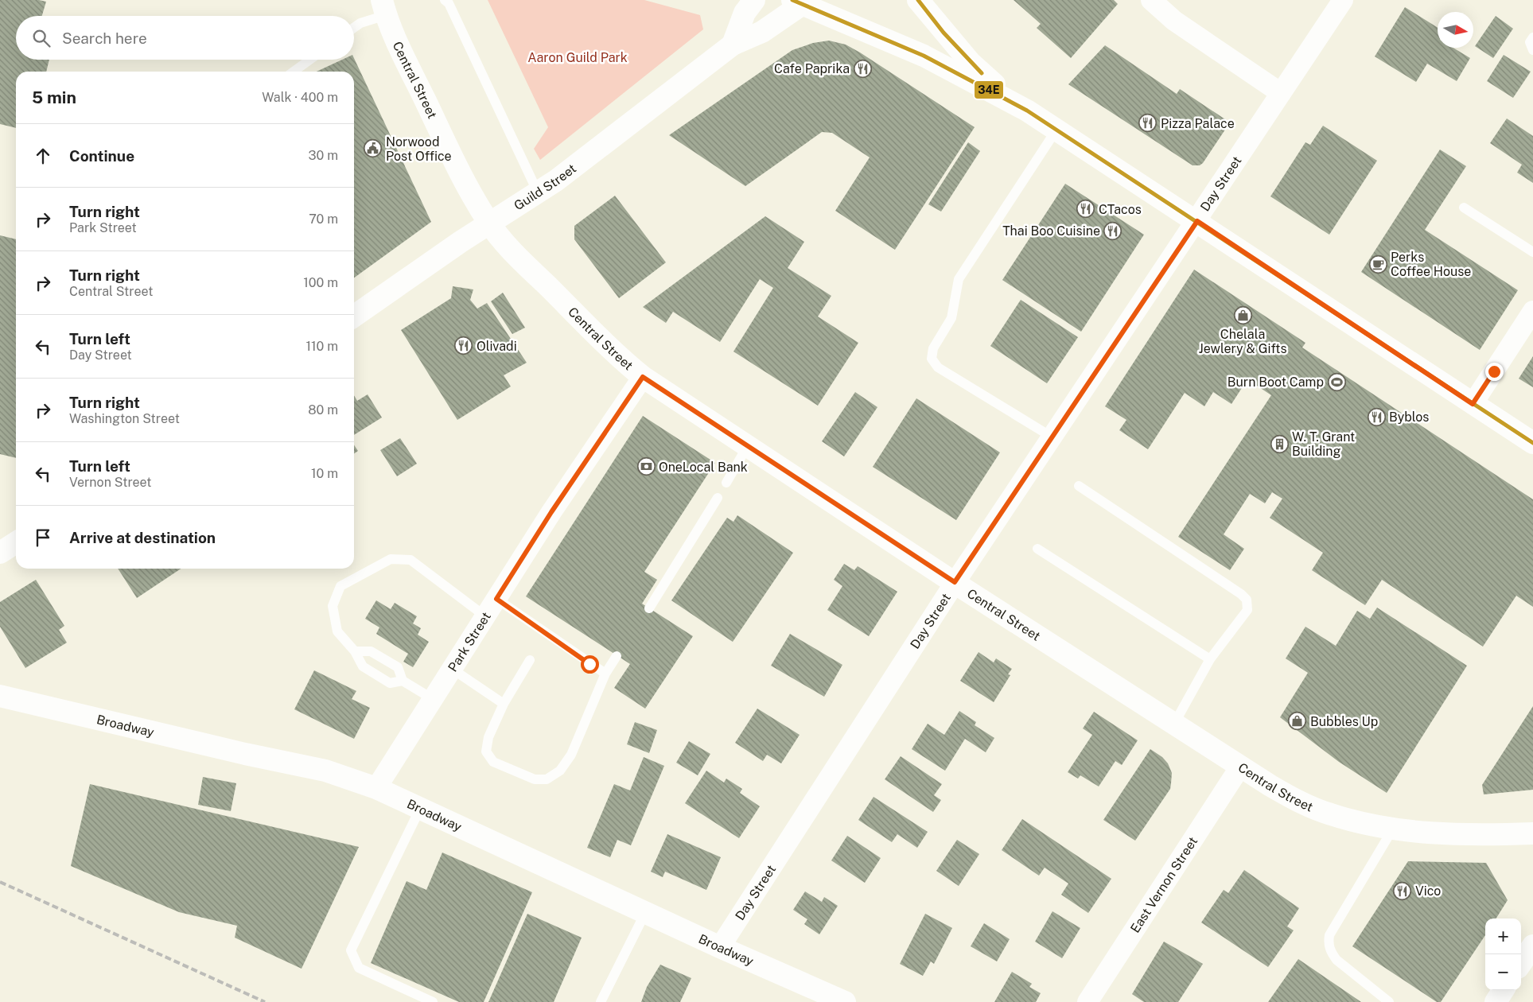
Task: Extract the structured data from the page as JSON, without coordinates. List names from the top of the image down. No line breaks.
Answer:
{"streets":{"street":["Central Street","Day Street","Guild Street","Park Street","Broadway","East Vernon Street"]},"crossings":[["Central Street","Day Street"],["Central Street","Guild Street"],["Central Street","Park Street"],["Central Street","East Vernon Street"],["Day Street","Broadway"],["Park Street","Broadway"]],"parks":["Aaron Guild Park"],"places":{"restaurant":["Cafe Paprika","Pizza Palace","CTacos","Thai Boo Cuisine","Olivadi","Byblos","Vico"],"public building":["Norwood Post Office"],"cafe":["Perks Coffee House"],"shop":["Chelala Jewlery & Gifts","Bubbles Up"],"sports":["Burn Boot Camp"],"building":["W. T. Grant Building"],"bank":["OneLocal Bank"]},"lines":["transit line 34E"],"north":"right","page":{"search":"Search here","heading":["5 min","Walk · 400 m"],"list":[["Continue","30 m"],["Turn right","Park Street","70 m"],["Turn right","Central Street","100 m"],["Turn left","Day Street","110 m"],["Turn right","Washington Street","80 m"],["Turn left","Vernon Street","10 m"],"Arrive at destination"],"map_buttons":["+","−"]}}
